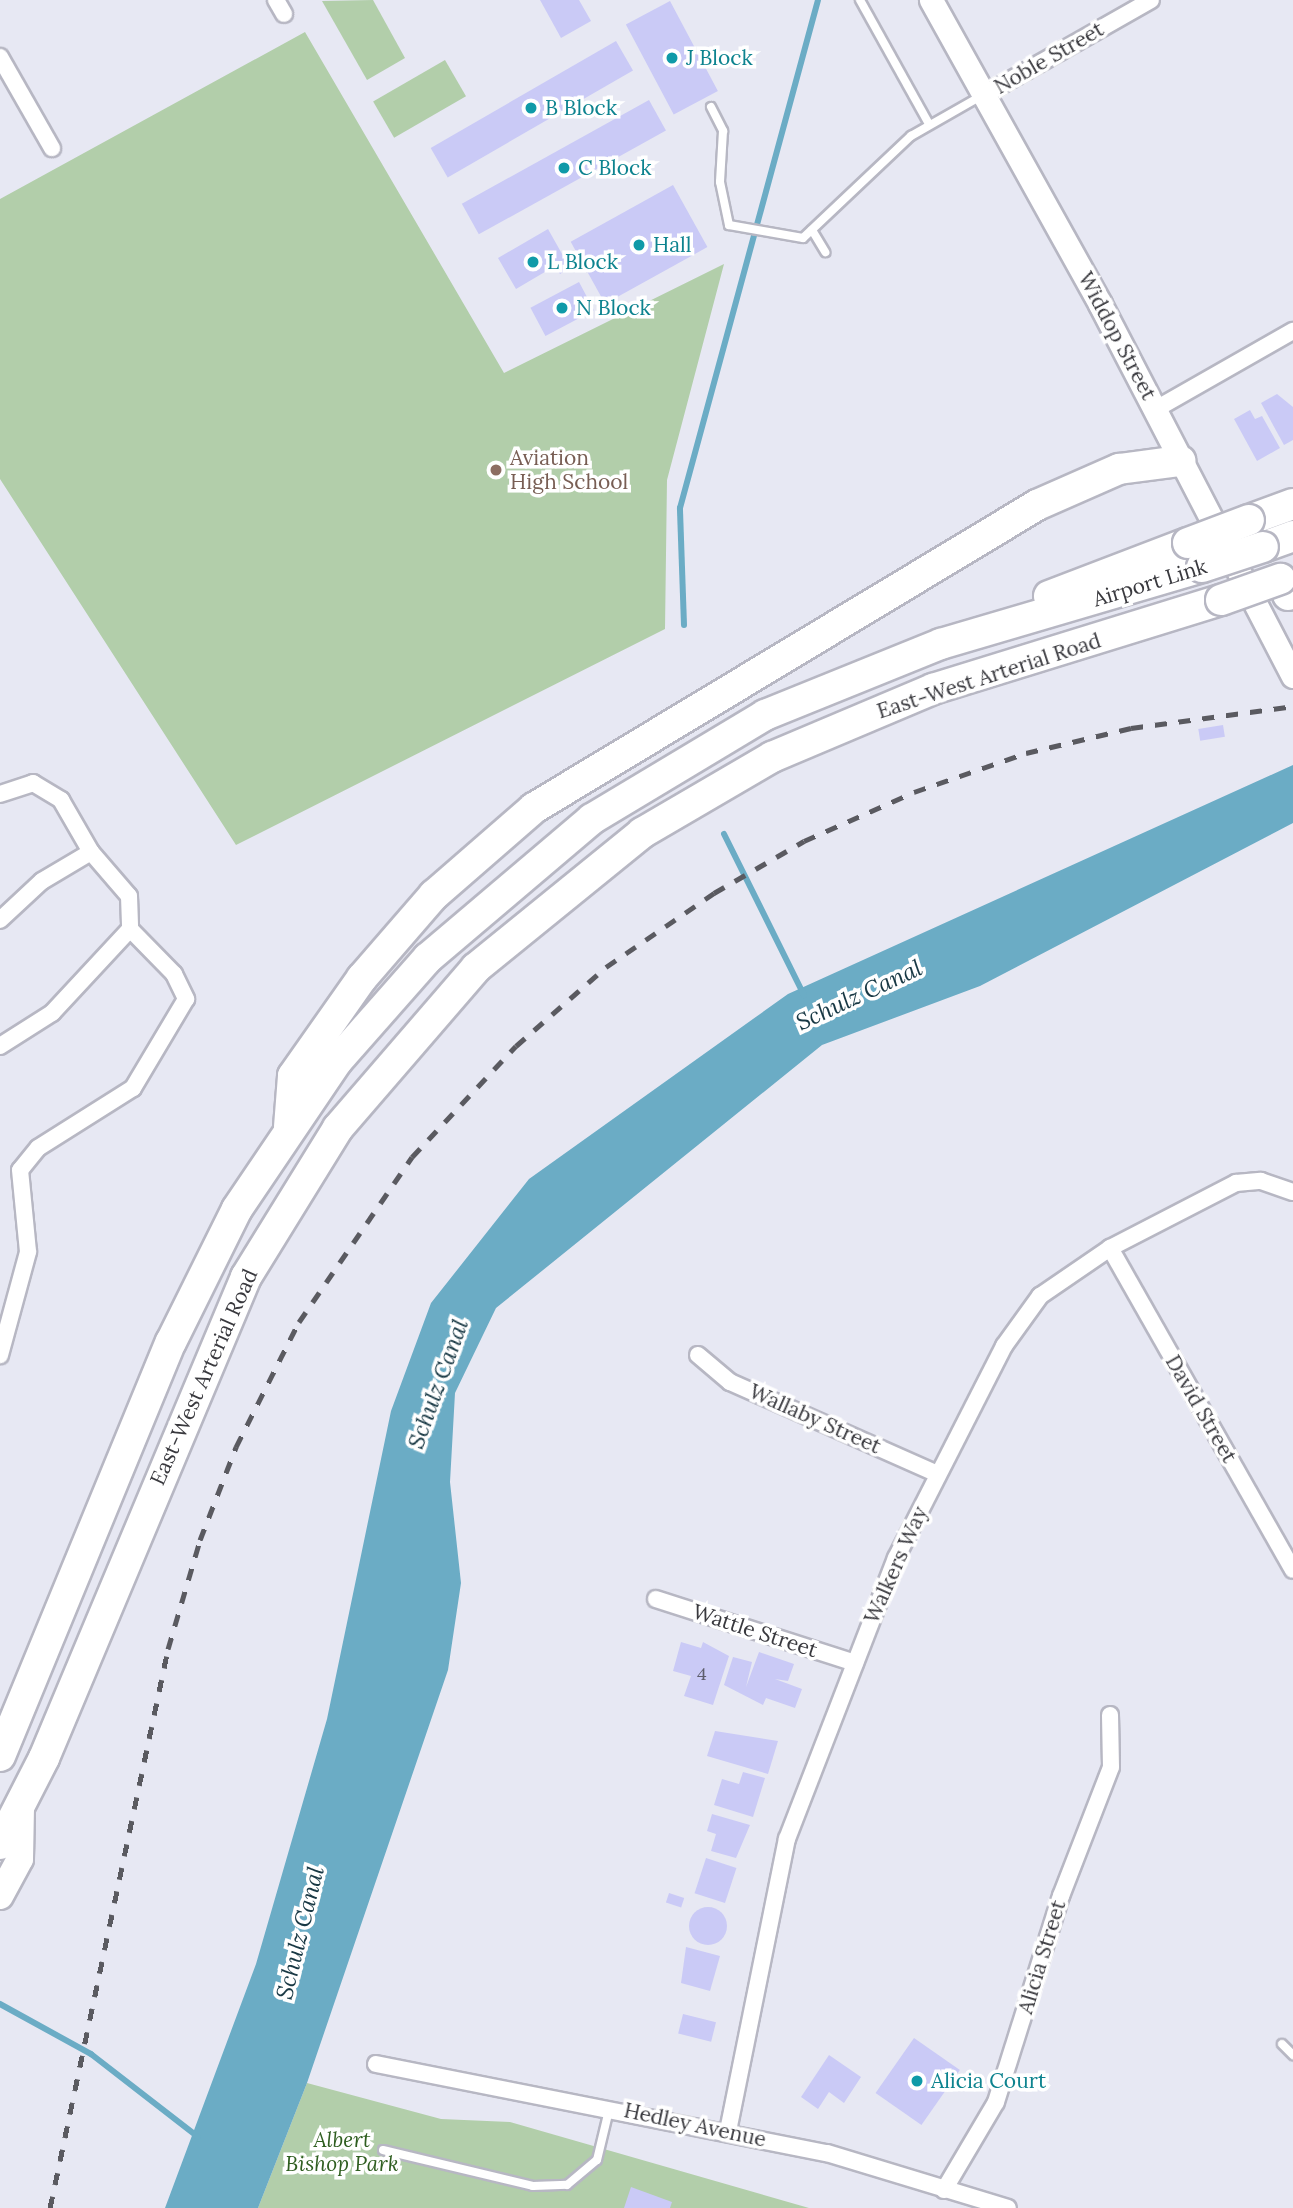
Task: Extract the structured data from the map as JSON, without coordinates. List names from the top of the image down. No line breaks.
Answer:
{"streets":{"highway":["Airport Link","East-West Arterial Road"],"street":["Noble Street","Widdop Street","David Street","Wallaby Street","Walkers Way","Wattle Street","Alicia Street","Hedley Avenue"]},"crossings":[["Noble Street","Widdop Street"],["Airport Link","East-West Arterial Road"],["David Street","Walkers Way"],["Wallaby Street","Walkers Way"],["Walkers Way","Wattle Street"],["Walkers Way","Hedley Avenue"],["Alicia Street","Hedley Avenue"]],"water":["Schulz Canal"],"parks":["Albert Bishop Park"],"places":["J Block","B Block","C Block","Hall","L Block","N Block","Aviation High School","Alicia Court"],"house_numbers":["4"]}
